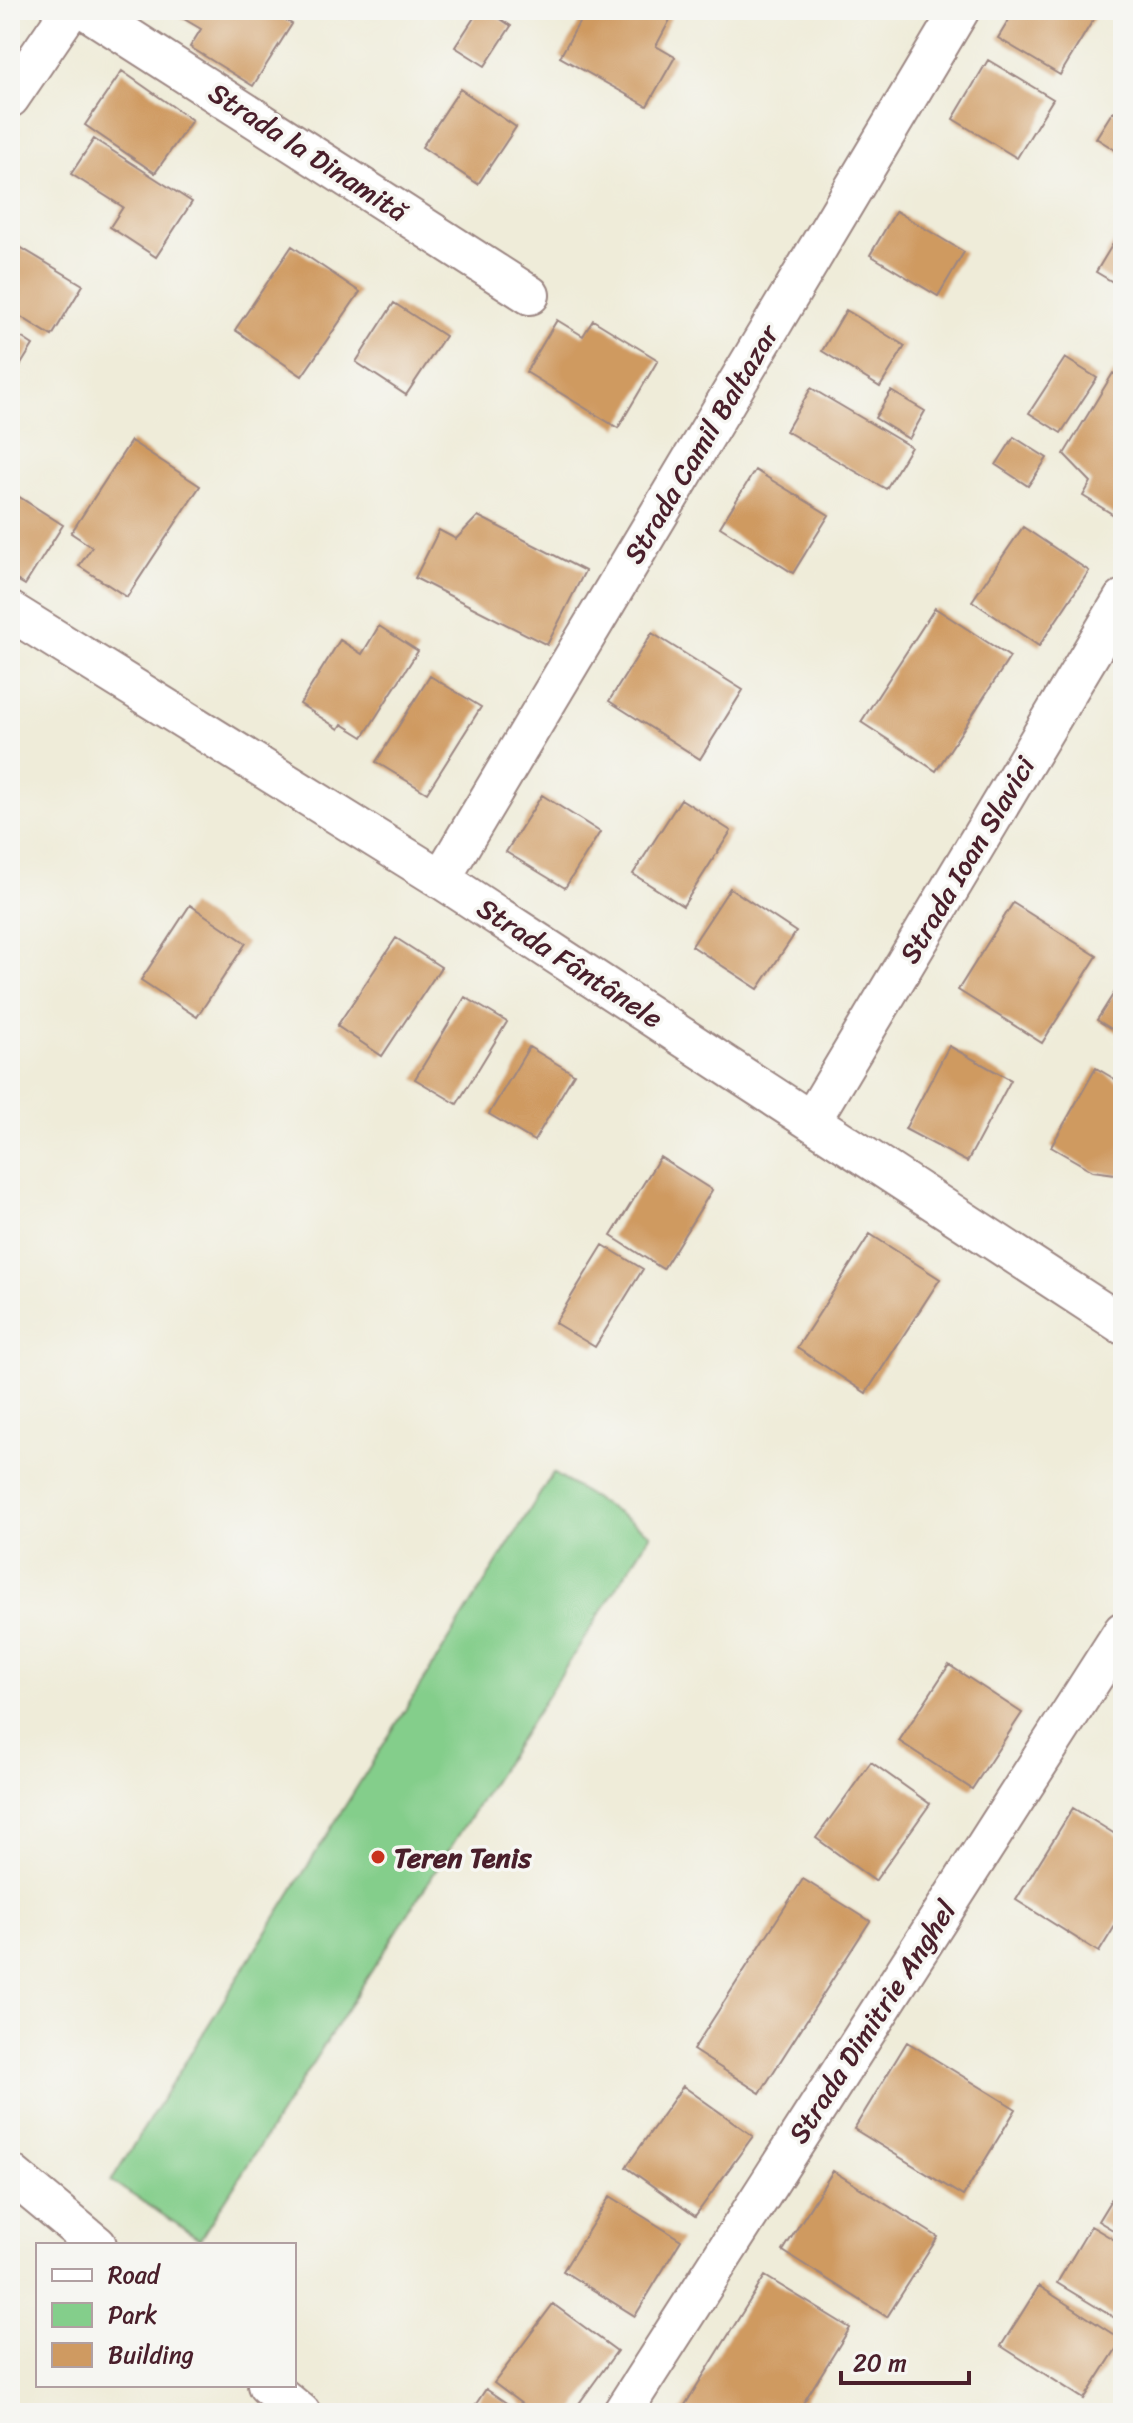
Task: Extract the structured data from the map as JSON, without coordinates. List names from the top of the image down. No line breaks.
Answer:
{"streets":{"street":["Strada la Dinamită","Strada Camil Baltazar","Strada Ioan Slavici","Strada Fântânele","Strada Dimitrie Anghel"]},"crossings":[["Strada Camil Baltazar","Strada Fântânele"],["Strada Ioan Slavici","Strada Fântânele"]],"places":["Teren Tenis"],"legend":["Road","Park","Building"],"scale_bar":"20 m"}
